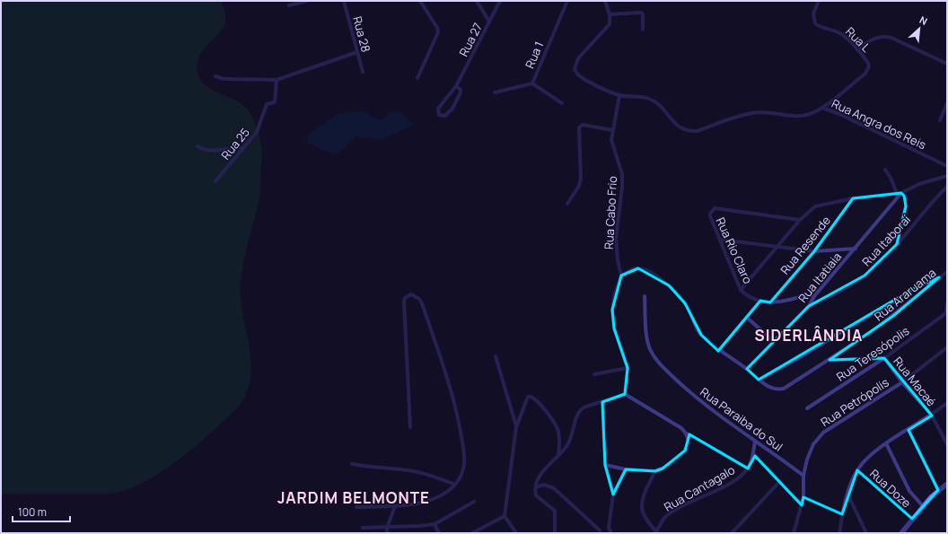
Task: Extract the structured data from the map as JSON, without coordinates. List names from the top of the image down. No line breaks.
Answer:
{"streets":{"street":["Rua 28","Rua 27","Rua L","Rua 1","Rua Angra dos Reis","Rua 25","Rua Cabo Frio","Rua Itaboraí","Rua Resende","Rua Rio Claro","Rua Itatiaia","Rua Araruama","Rua Teresópolis","Rua Macaé","Rua Petrópolis","Rua Paraiba do Sul","Rua Cantagalo","Rua Doze"]},"crossings":[["Rua L","Rua Angra dos Reis"],["Rua Angra dos Reis","Rua Cabo Frio"],["Rua Cabo Frio","Rua Araruama"],["Rua Itaboraí","Rua Itatiaia"],["Rua Resende","Rua Rio Claro"],["Rua Rio Claro","Rua Itatiaia"],["Rua Itatiaia","Rua Araruama"],["Rua Teresópolis","Rua Macaé"],["Rua Macaé","Rua Petrópolis"],["Rua Petrópolis","Rua Paraiba do Sul"],["Rua Paraiba do Sul","Rua Cantagalo"]],"districts":["SIDERLÂNDIA","JARDIM BELMONTE"],"scale_bar":"100 m","north":"top right"}
